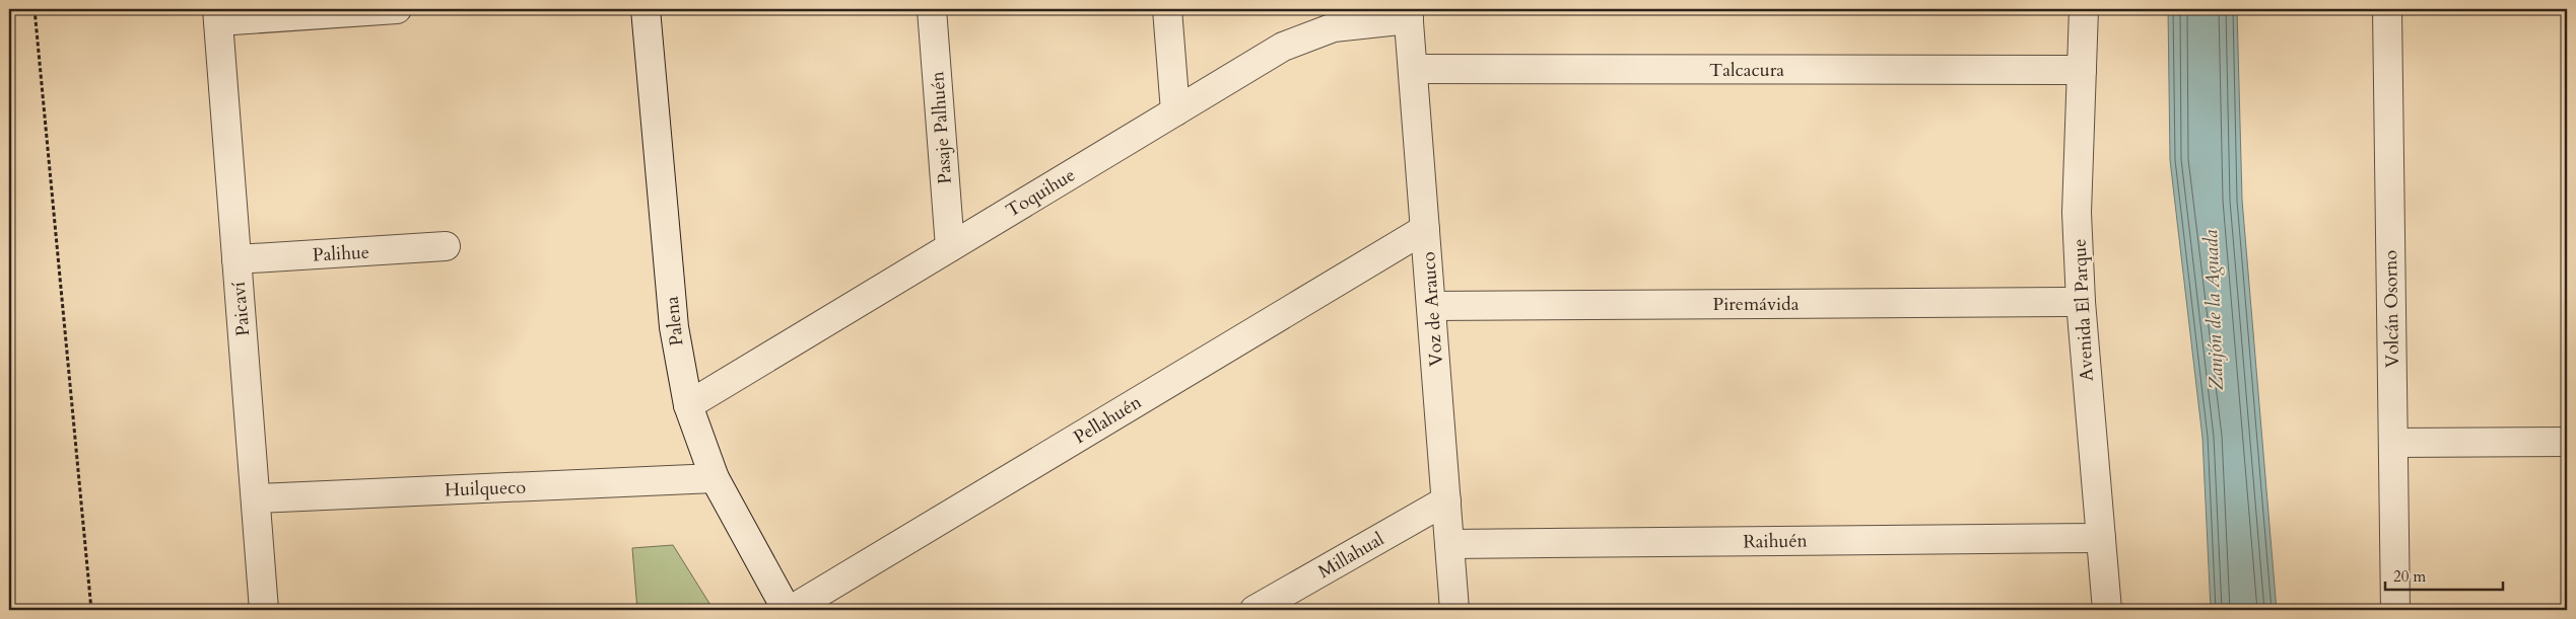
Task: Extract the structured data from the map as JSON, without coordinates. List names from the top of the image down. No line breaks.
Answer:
{"streets":{"street":["Talcacura","Pasaje Palhuén","Toquihue","Palihue","Piremávida","Paicaví","Voz de Arauco","Volcán Osorno","Avenida El Parque","Palena","Pellahuén","Huilqueco","Raihuén","Millahual"]},"crossings":[["Talcacura","Voz de Arauco"],["Talcacura","Avenida El Parque"],["Pasaje Palhuén","Toquihue"],["Toquihue","Voz de Arauco"],["Toquihue","Palena"],["Palihue","Paicaví"],["Piremávida","Voz de Arauco"],["Piremávida","Avenida El Parque"],["Paicaví","Huilqueco"],["Voz de Arauco","Pellahuén"],["Voz de Arauco","Raihuén"],["Voz de Arauco","Millahual"],["Avenida El Parque","Raihuén"],["Palena","Huilqueco"]],"water":["Zanjón de la Aguada"],"scale_bar":"20 m"}
